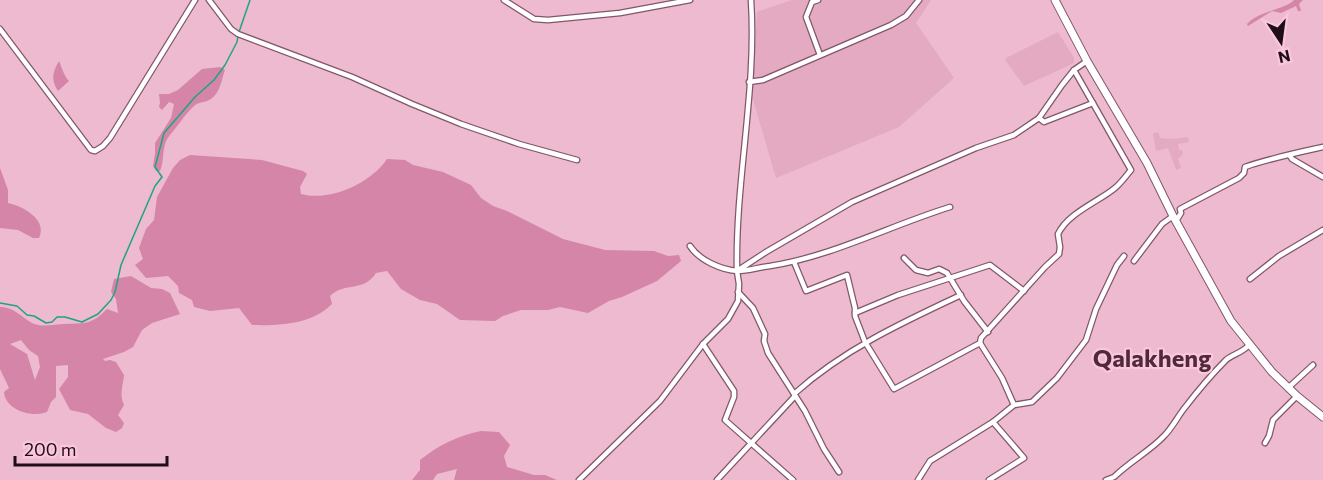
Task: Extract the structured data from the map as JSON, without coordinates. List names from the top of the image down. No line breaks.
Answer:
{"districts":["Qalakheng"],"scale_bar":"200 m","north":"bottom"}
